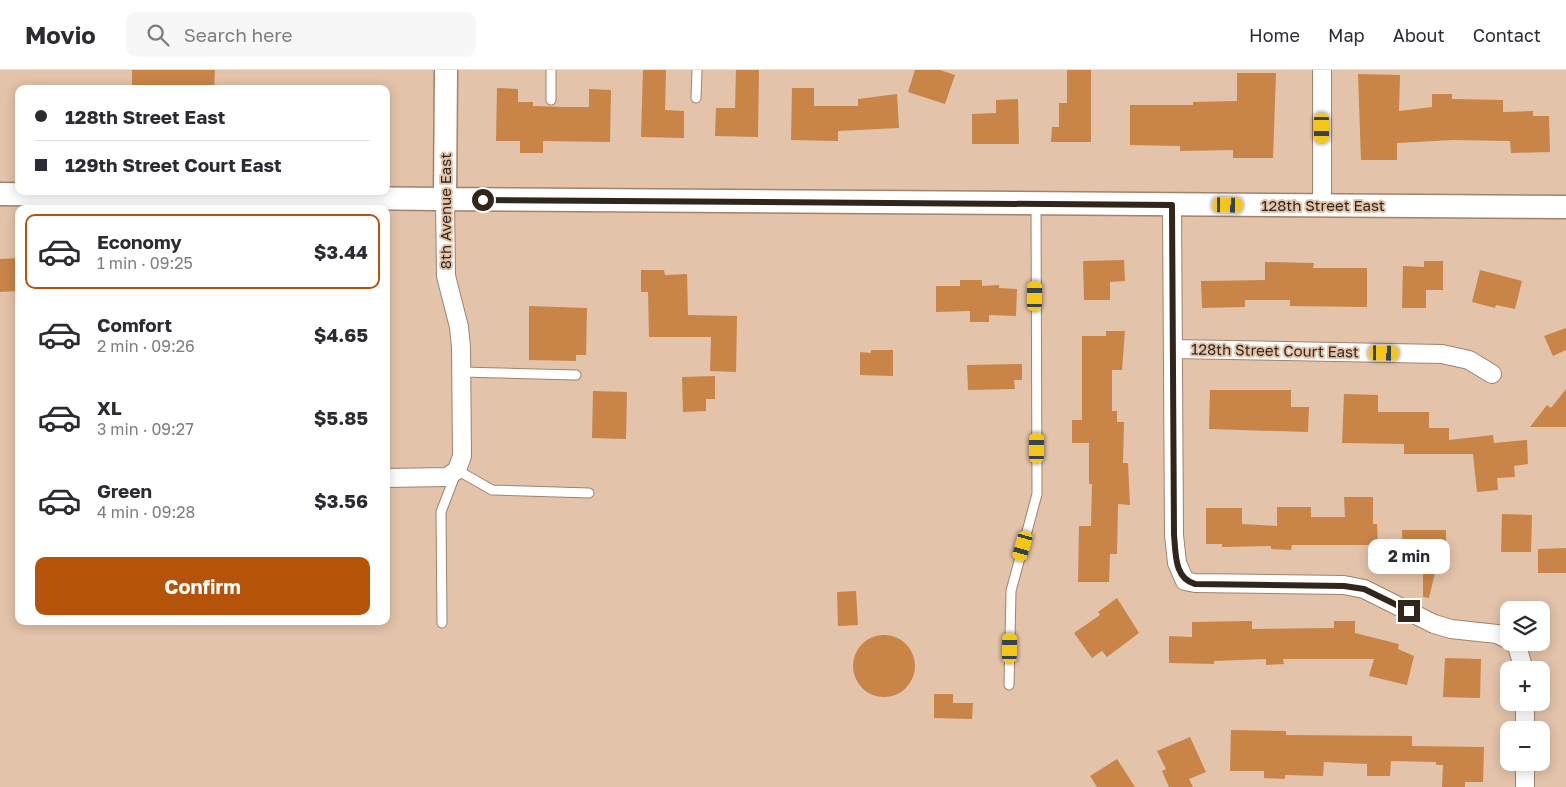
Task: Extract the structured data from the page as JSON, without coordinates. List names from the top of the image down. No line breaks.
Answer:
{"streets":{"street":["128th Street East","8th Avenue East","128th Street Court East"]},"crossings":[["128th Street East","8th Avenue East"]],"page":{"header":"Movio","search":"Search here","nav":["Home","Map","About","Contact"],"banner":["128th Street East","129th Street Court East"],"list":[{"name":"Economy","note":"1 min · 09:25","value":"$3.44"},{"name":"Comfort","note":"2 min · 09:26","value":"$4.65"},{"name":"XL","note":"3 min · 09:27","value":"$5.85"},{"name":"Green","note":"4 min · 09:28","value":"$3.56"}],"bubble":"2 min","buttons":"Confirm","map_buttons":["+","−"]}}
